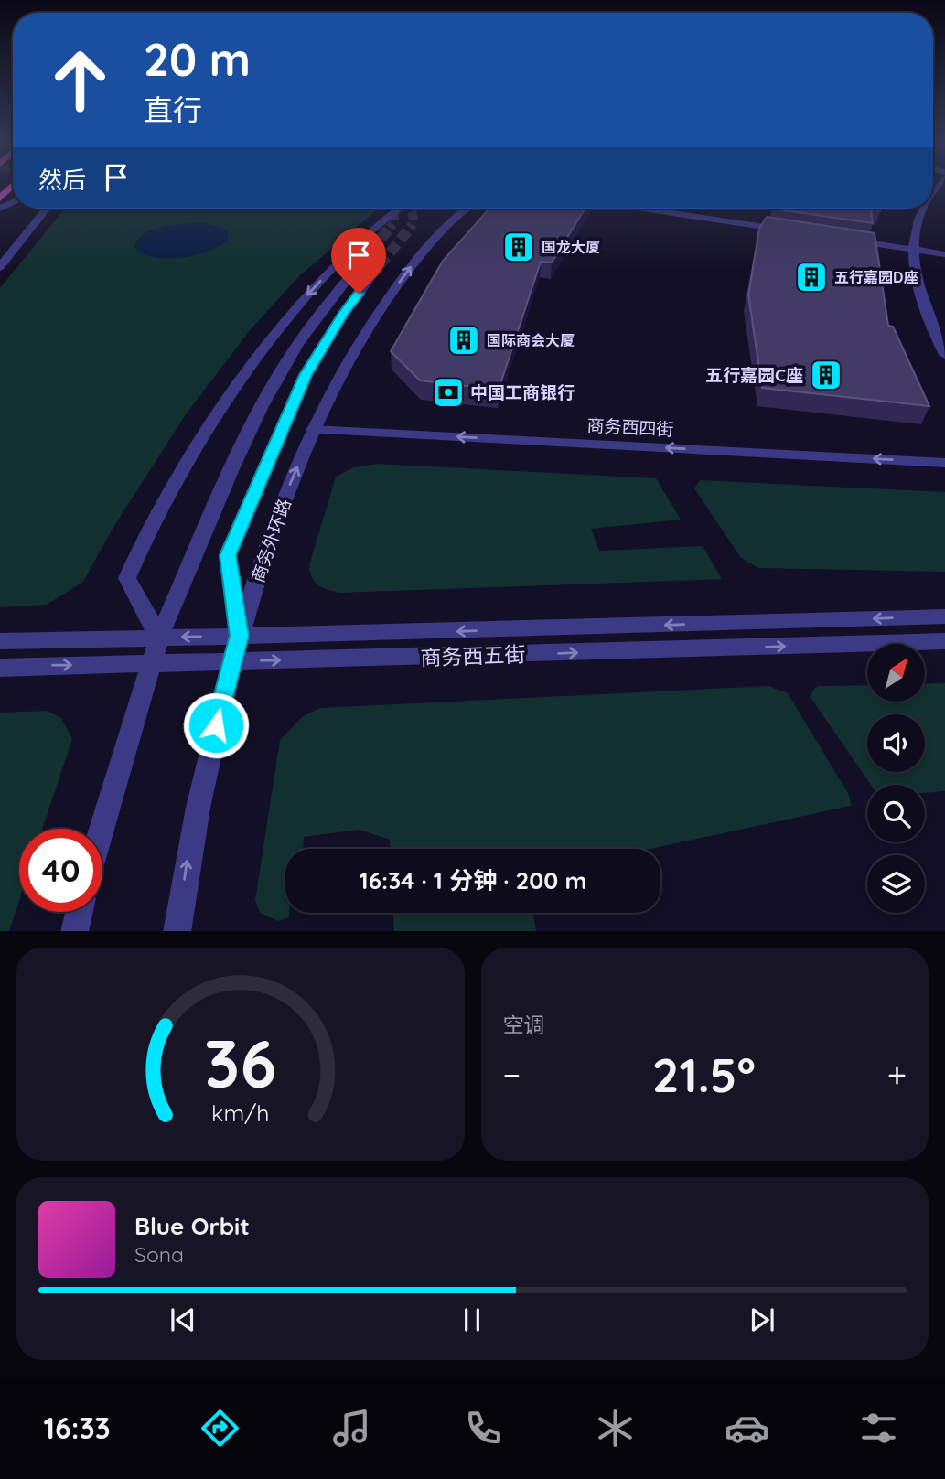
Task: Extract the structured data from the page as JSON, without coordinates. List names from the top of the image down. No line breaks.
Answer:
{"streets":{"street":["商务西四街","商务外环路","商务西五街"]},"crossings":[["商务西四街","商务外环路"],["商务外环路","商务西五街"]],"one_way":["商务西四街"],"places":{"building":["国龙大厦","五行嘉园D座","国际商会大厦","五行嘉园C座"],"bank":["中国工商银行"]},"north":"top right","page":{"turn":["20 m","直行"],"then":"然后","limit":"40","trip":"16:34 · 1 分钟 · 200 m","tile":"空调","heat":["−","21.5°","+"],"song":["Blue Orbit","Sona"],"tabs":"16:33","gauge":["36","km/h"]}}
